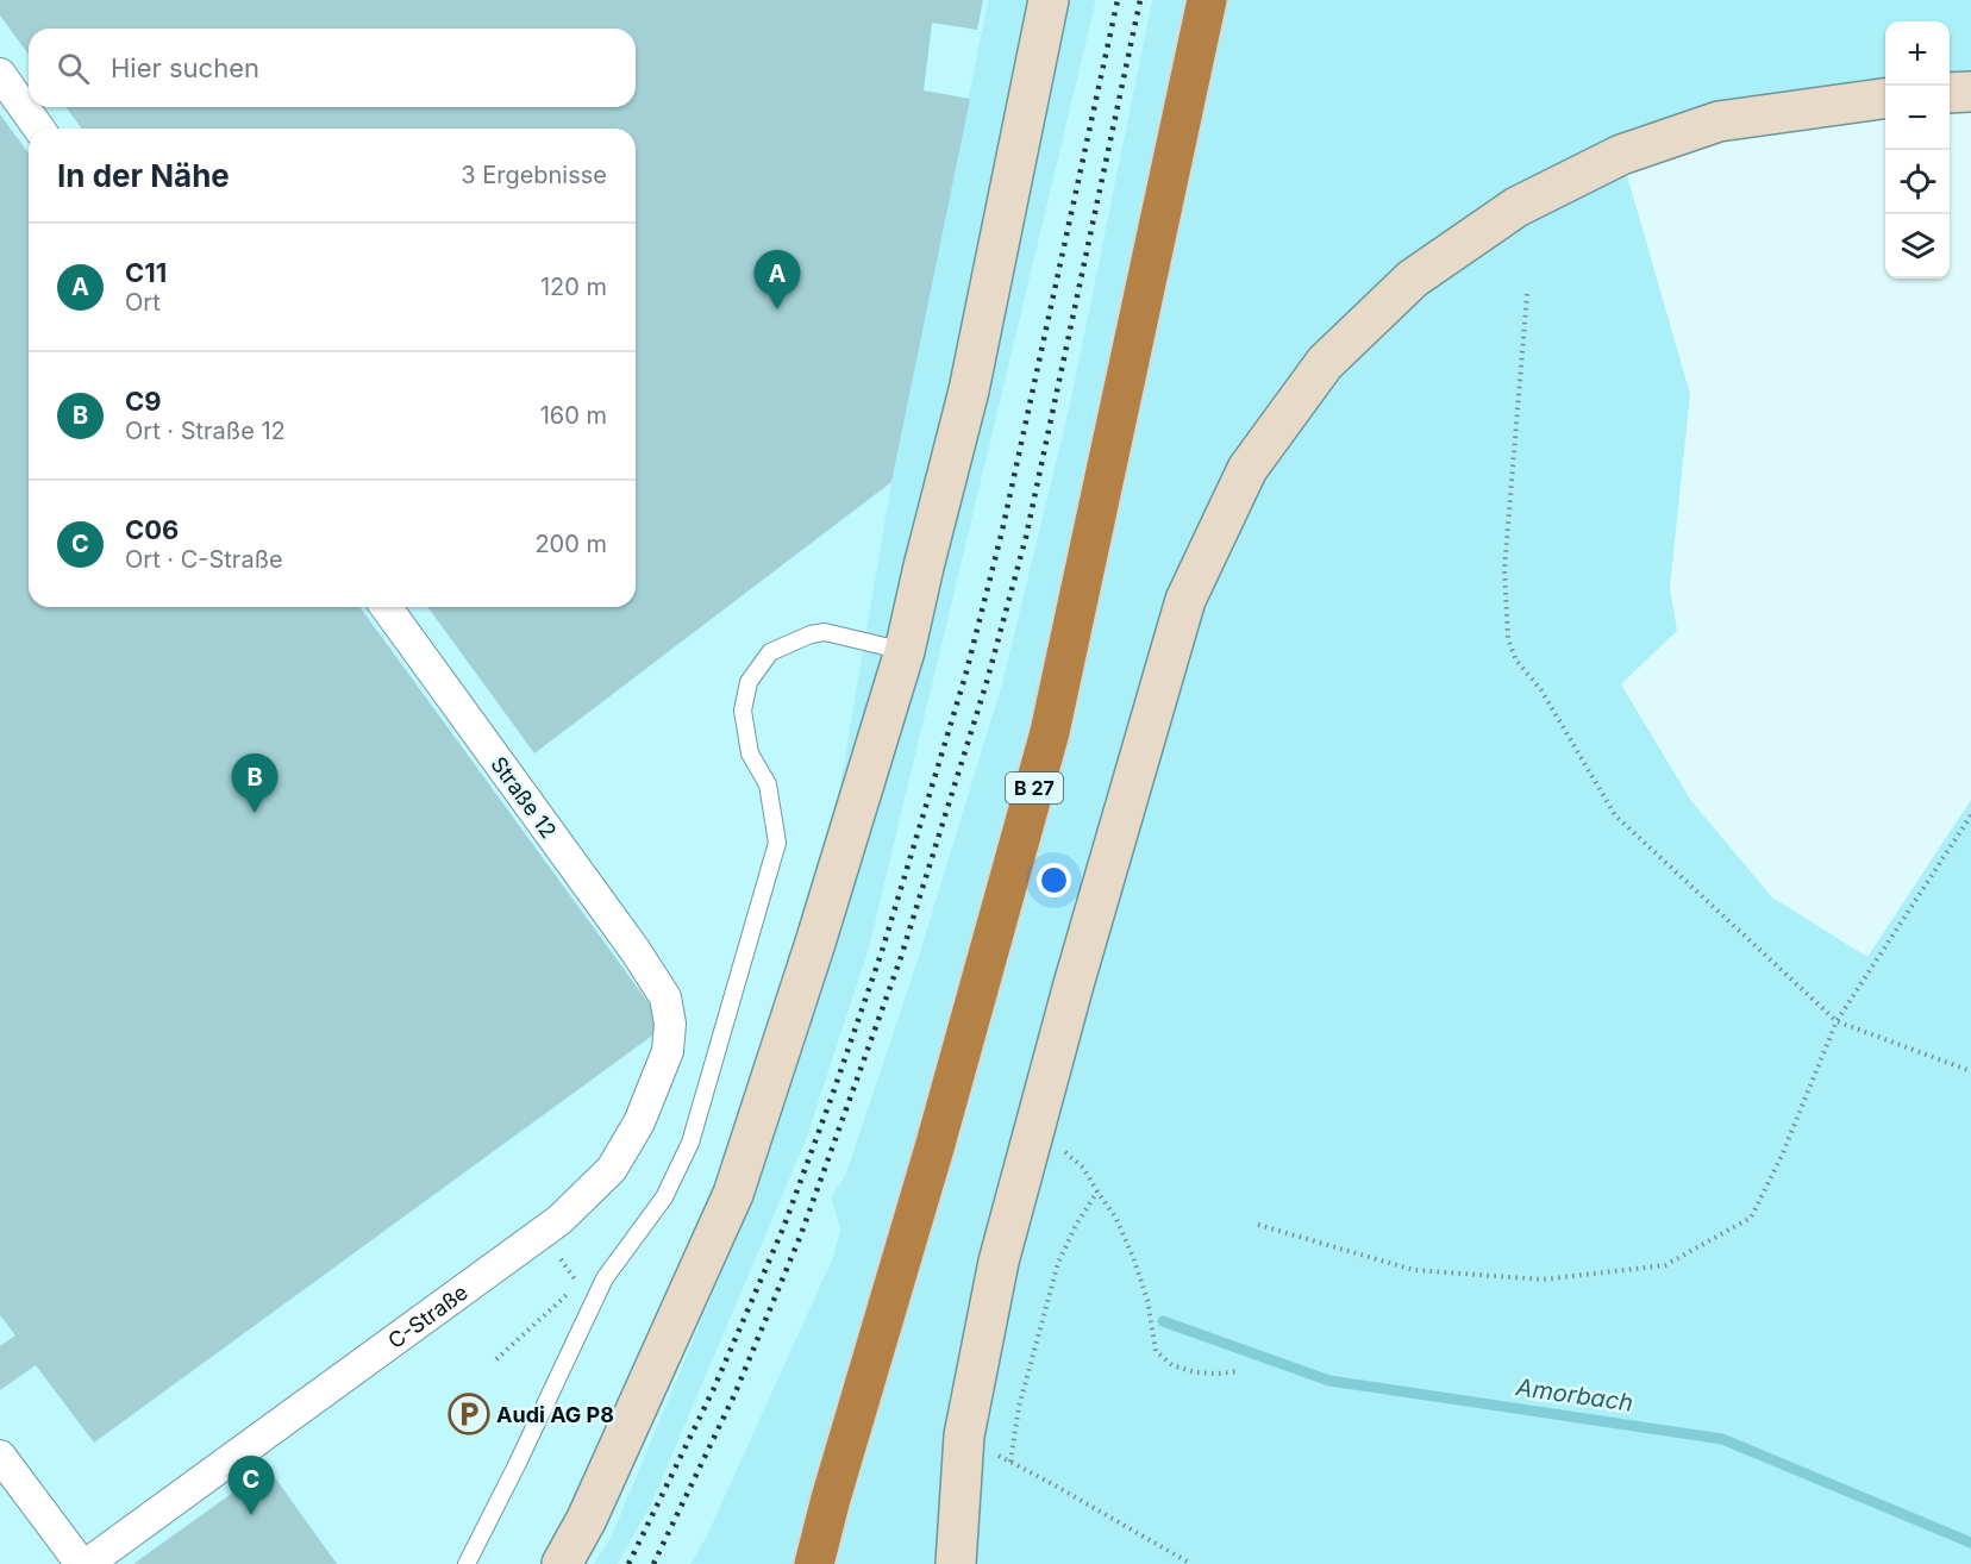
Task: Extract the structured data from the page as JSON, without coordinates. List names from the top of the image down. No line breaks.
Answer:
{"streets":{"highway":["B 27"],"street":["Straße 12","C-Straße"]},"crossings":[["Straße 12","C-Straße"]],"water":["Amorbach"],"places":{"parking":["Audi AG P8"]},"page":{"map_buttons":["+","−"],"search":"Hier suchen","heading":["In der Nähe","3 Ergebnisse"],"list":[{"mark":"A","name":"C11","note":"Ort","value":"120 m"},{"mark":"B","name":"C9","note":"Ort · Straße 12","value":"160 m"},{"mark":"C","name":"C06","note":"Ort · C-Straße","value":"200 m"}],"pins":["A","B","C"]}}
